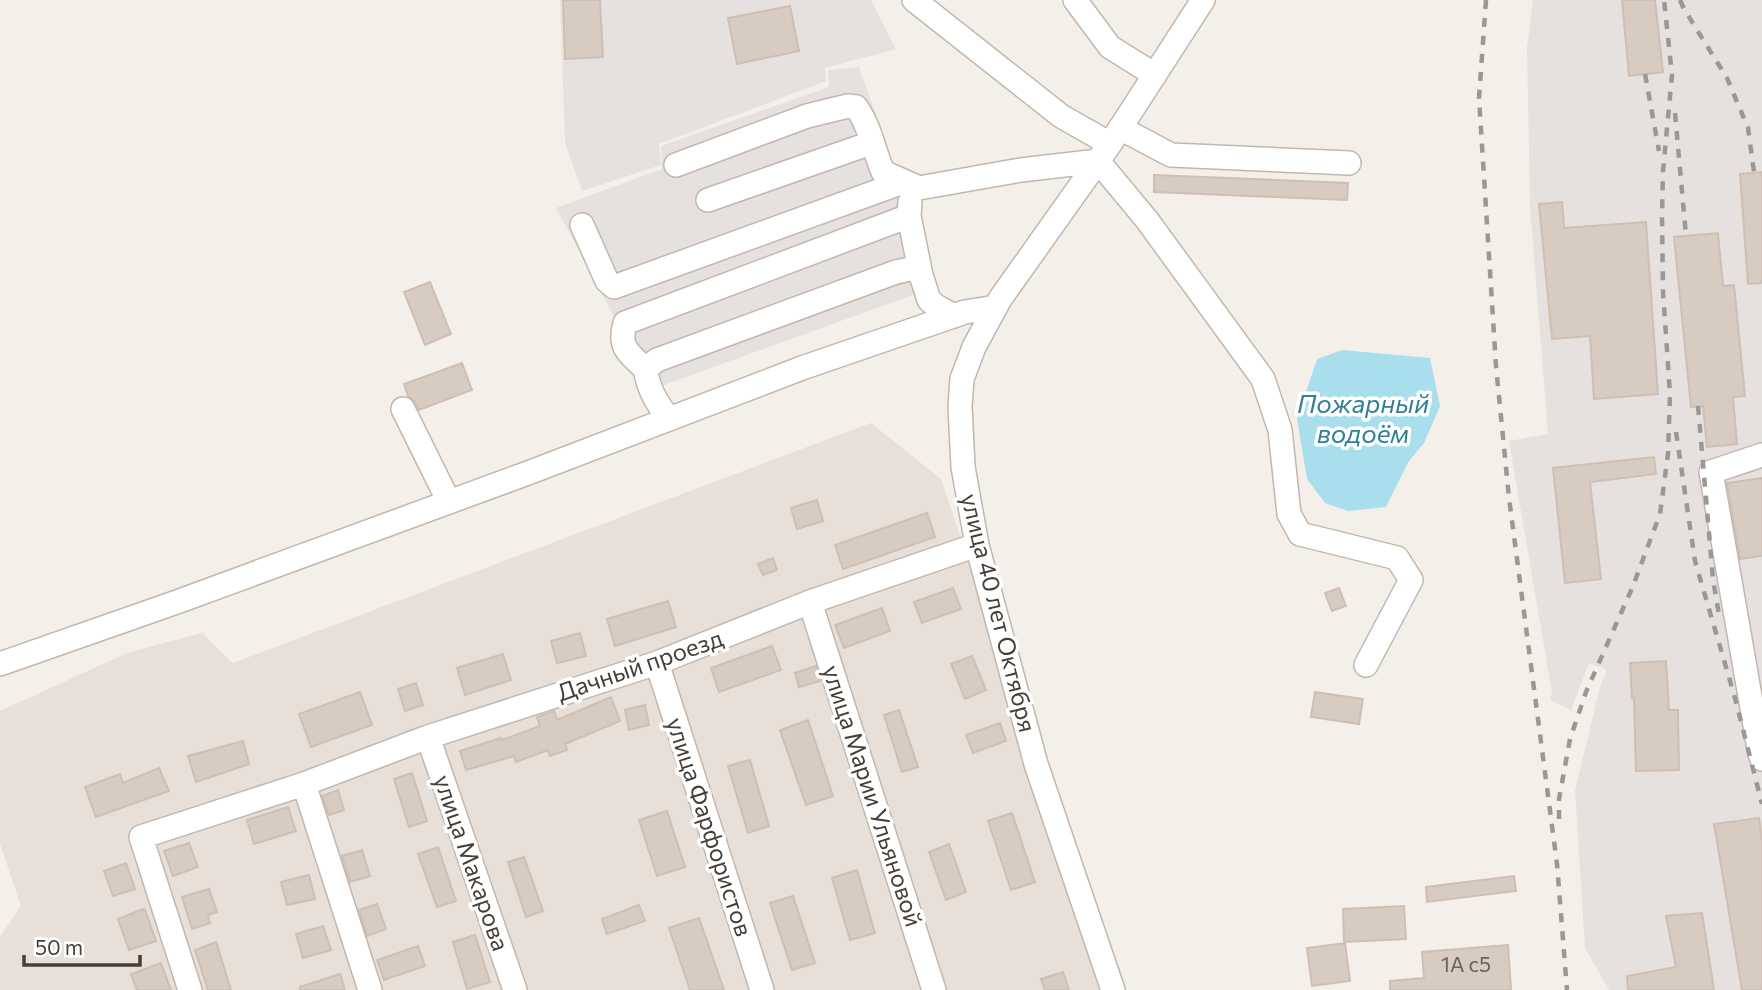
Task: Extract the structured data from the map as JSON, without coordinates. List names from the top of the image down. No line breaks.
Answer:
{"streets":{"street":["улица 40 лет Октября","Дачный проезд","улица Марии Ульяновой","улица Фарфористов","улица Макарова"]},"crossings":[["улица 40 лет Октября","Дачный проезд"],["Дачный проезд","улица Марии Ульяновой"],["Дачный проезд","улица Фарфористов"],["Дачный проезд","улица Макарова"]],"water":["Пожарный водоём"],"house_numbers":["1А с5"],"scale_bar":"50 m"}
